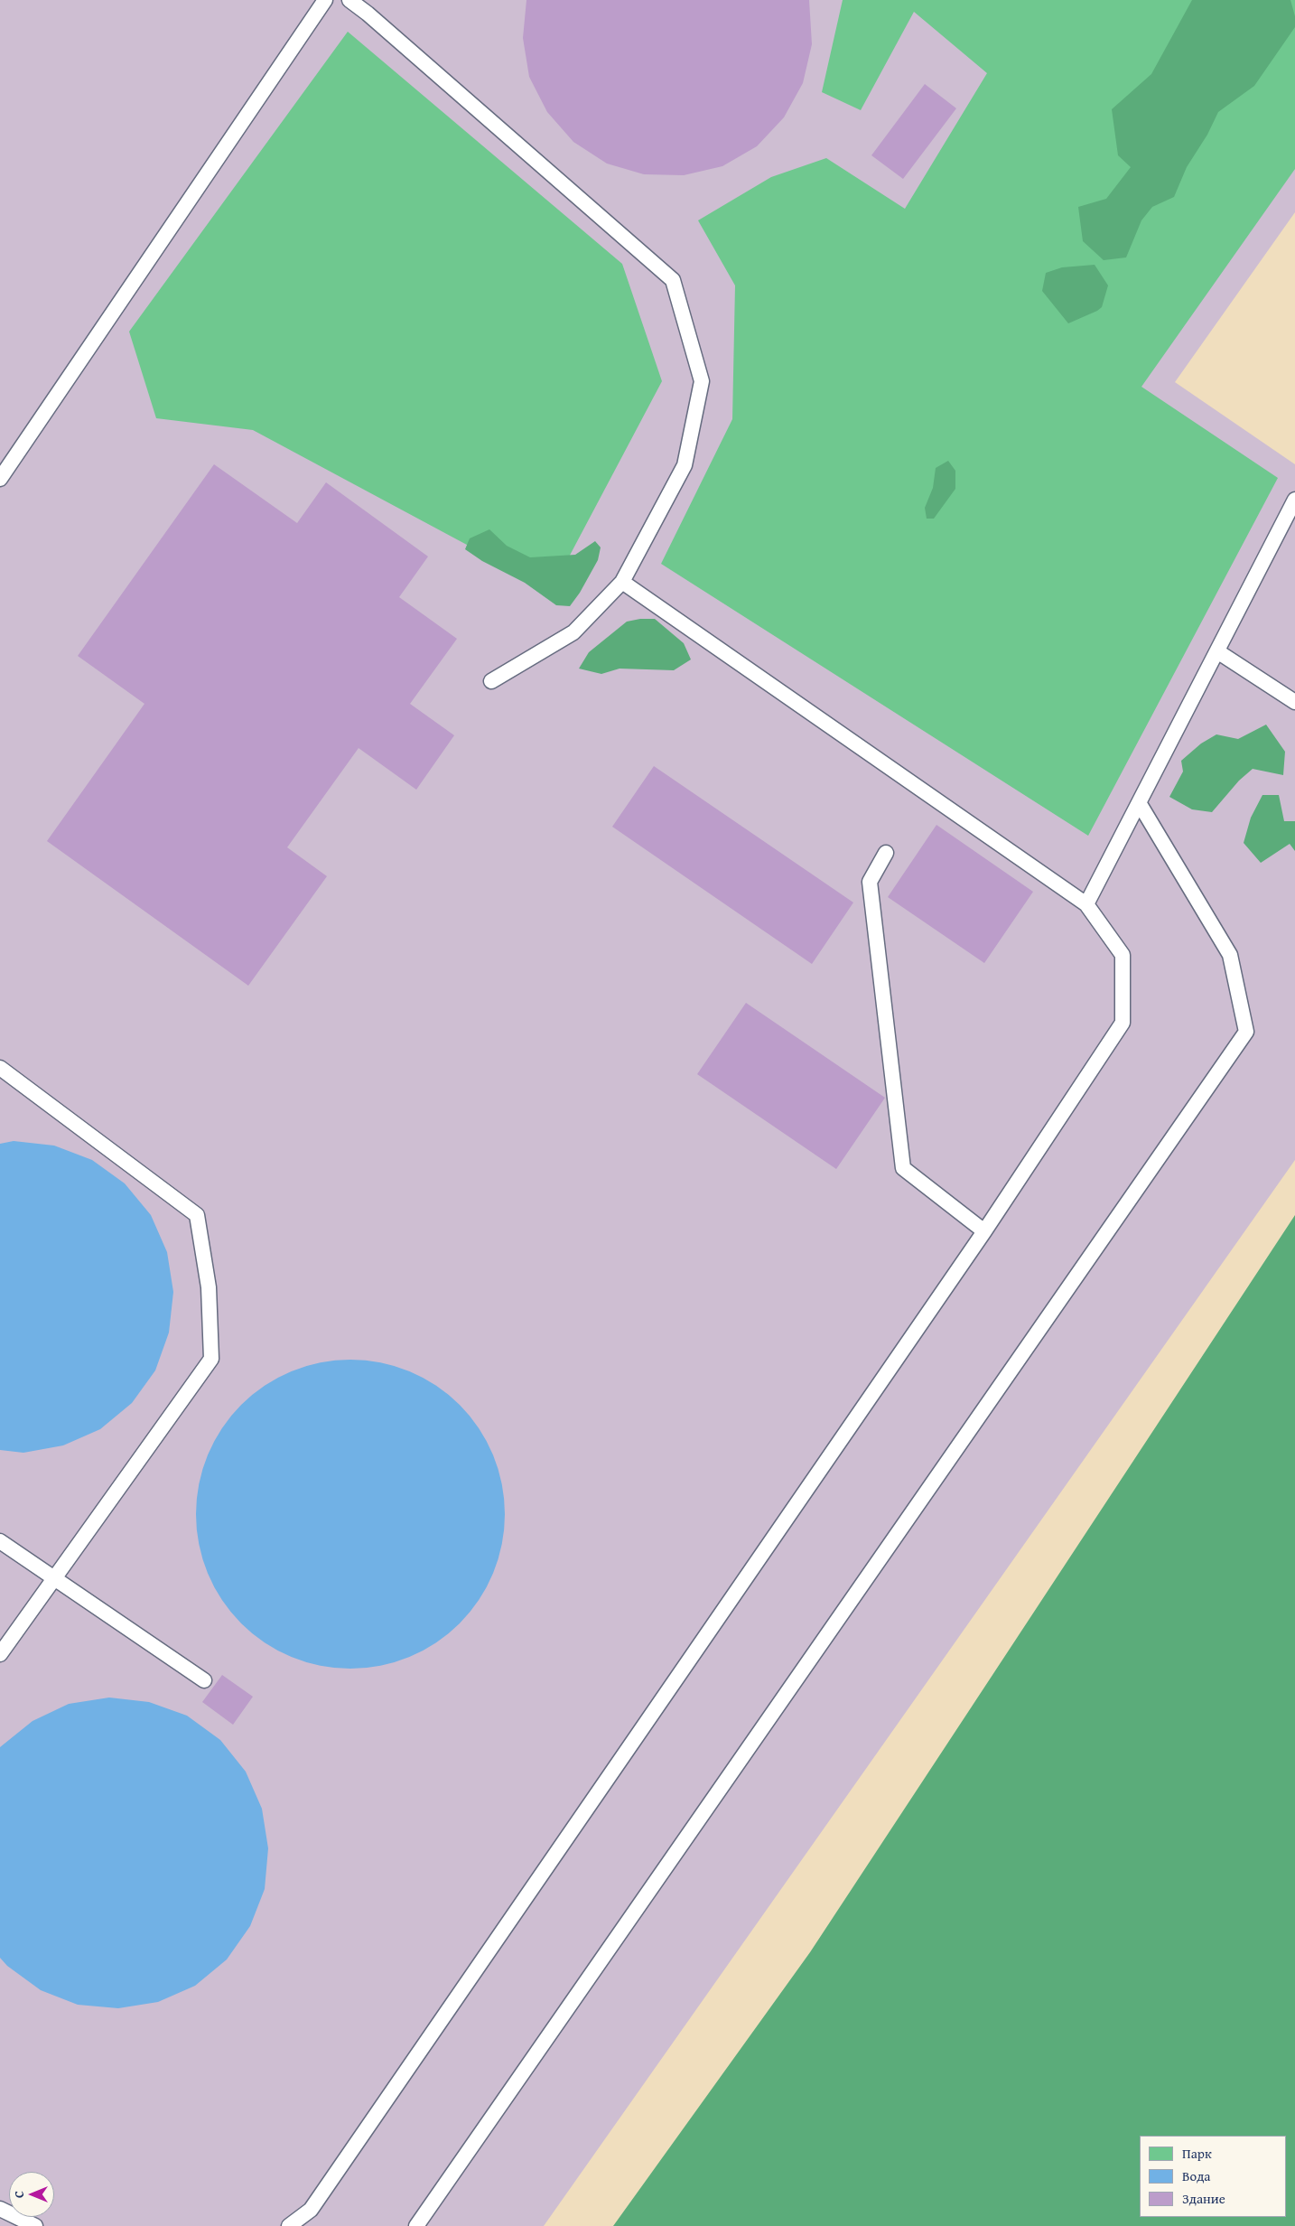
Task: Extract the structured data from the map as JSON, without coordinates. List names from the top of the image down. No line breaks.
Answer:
{"legend":["Парк","Вода","Здание"],"north":"left"}
